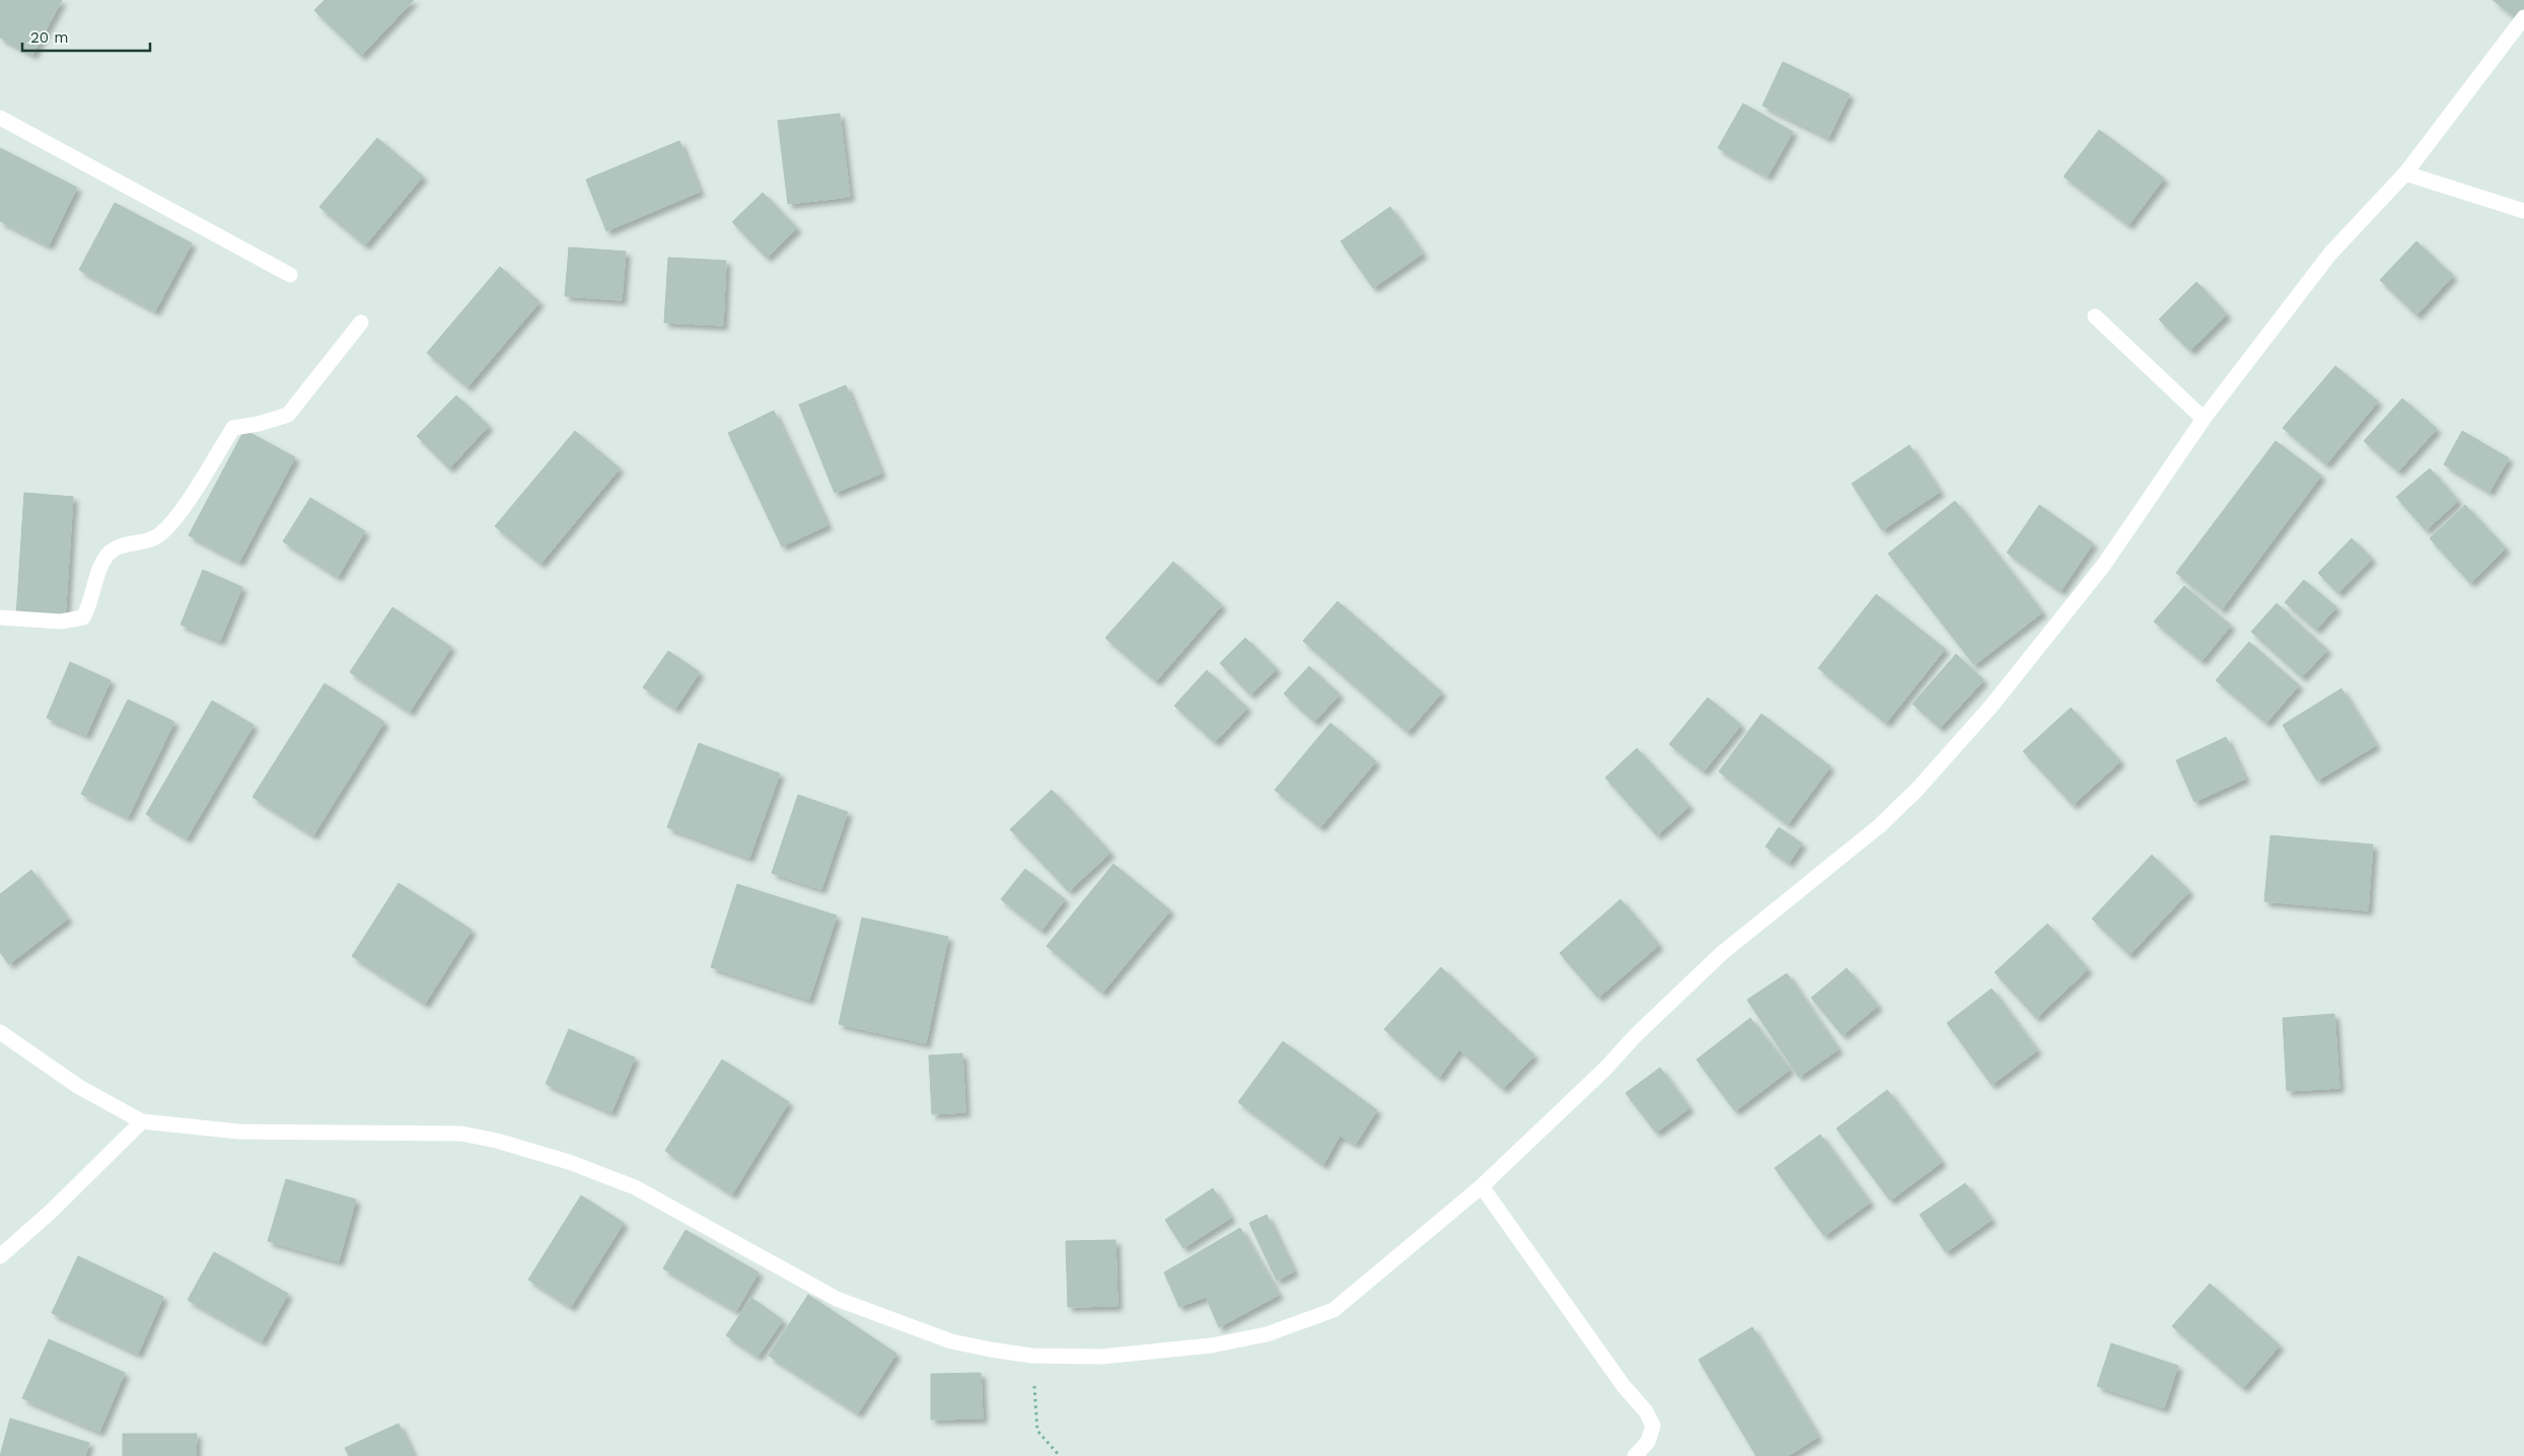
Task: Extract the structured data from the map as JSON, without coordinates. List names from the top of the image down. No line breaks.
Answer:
{"scale_bar":"20 m"}
